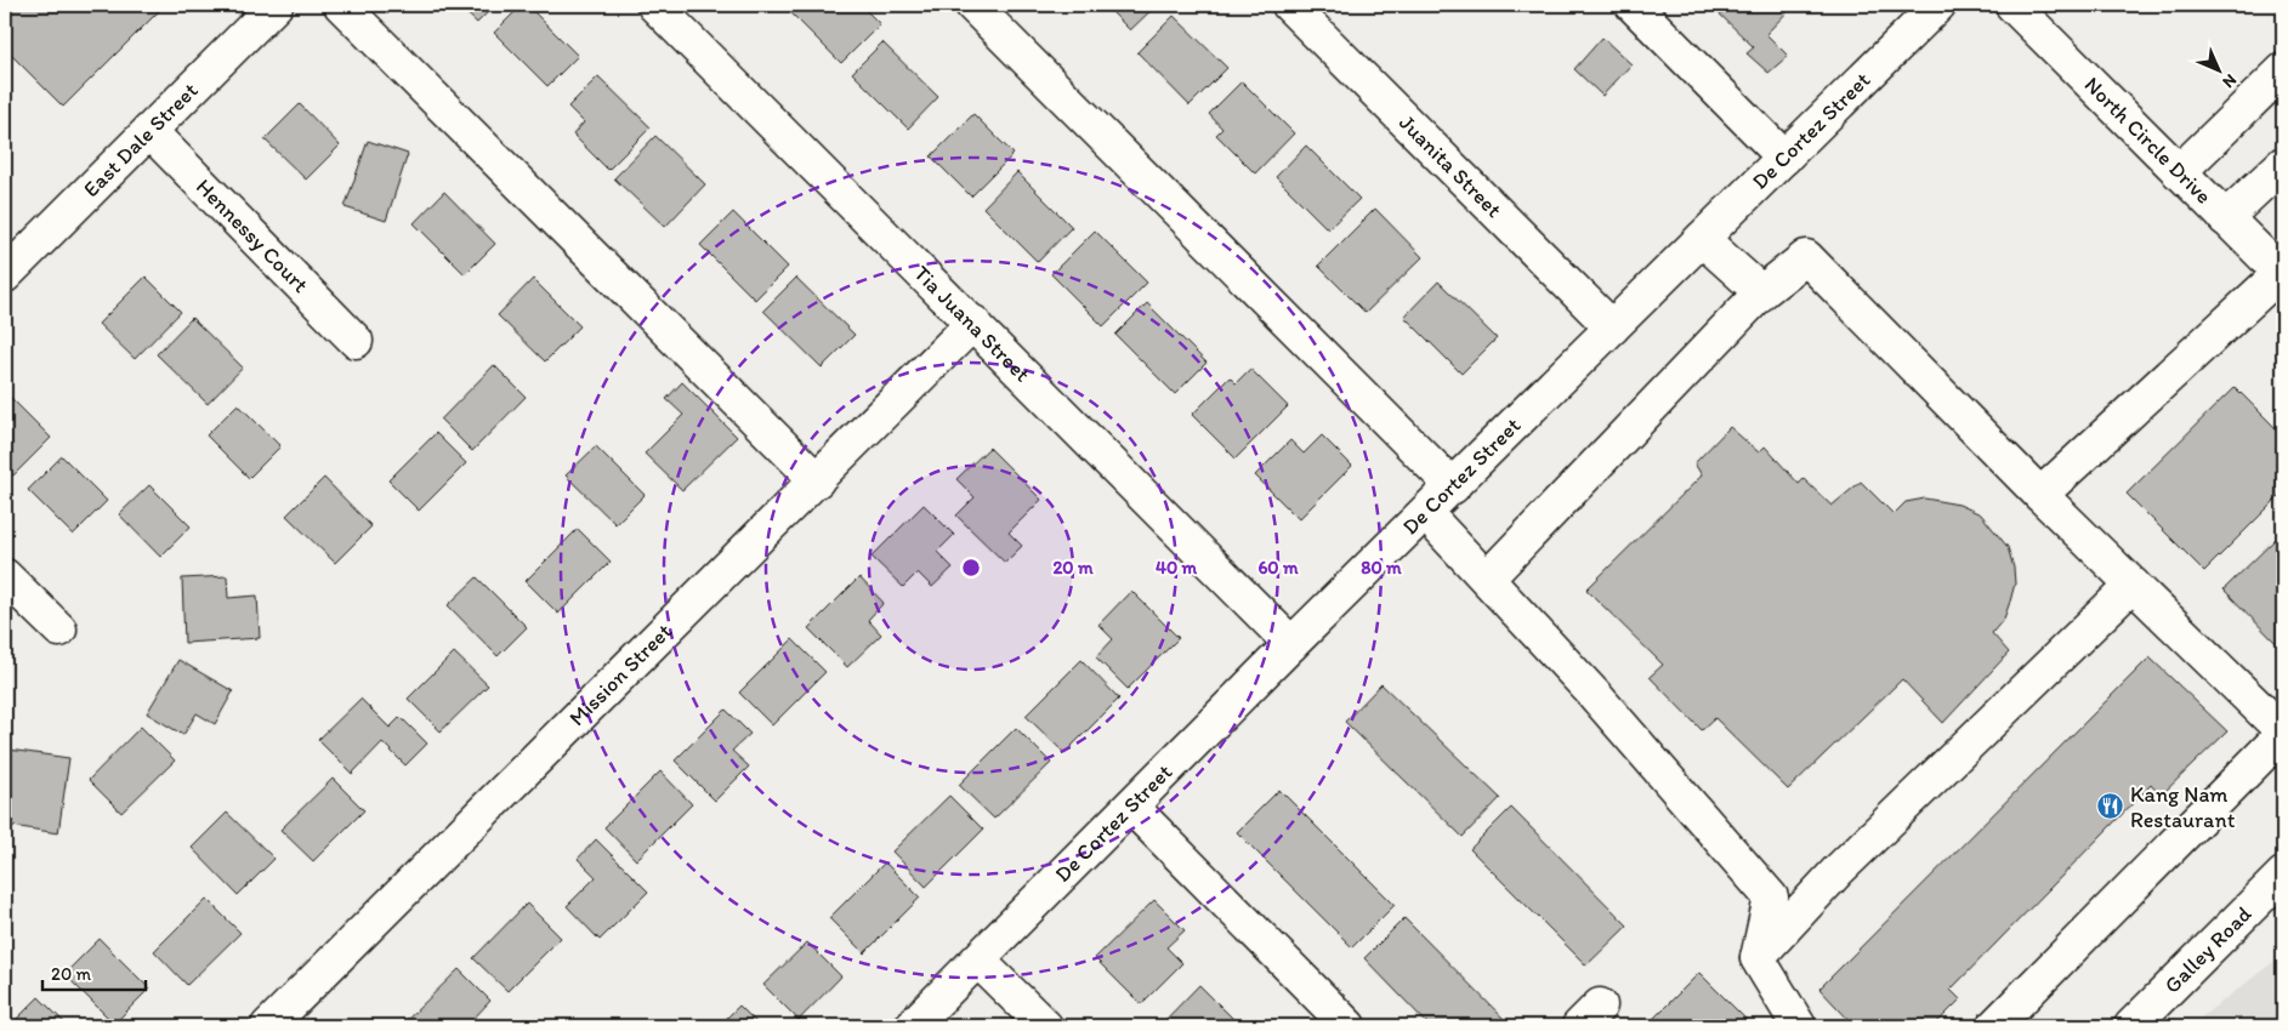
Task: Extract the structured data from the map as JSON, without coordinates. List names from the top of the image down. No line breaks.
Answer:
{"streets":{"street":["De Cortez Street","East Dale Street","North Circle Drive","Juanita Street","Hennessy Court","Tia Juana Street","Mission Street","Galley Road"]},"crossings":[["De Cortez Street","Juanita Street"],["De Cortez Street","Tia Juana Street"],["East Dale Street","Hennessy Court"],["Tia Juana Street","Mission Street"]],"places":{"restaurant":["Kang Nam Restaurant"]},"scale_bar":"20 m","north":"bottom right","rings":["20 m","40 m","60 m","80 m"]}
